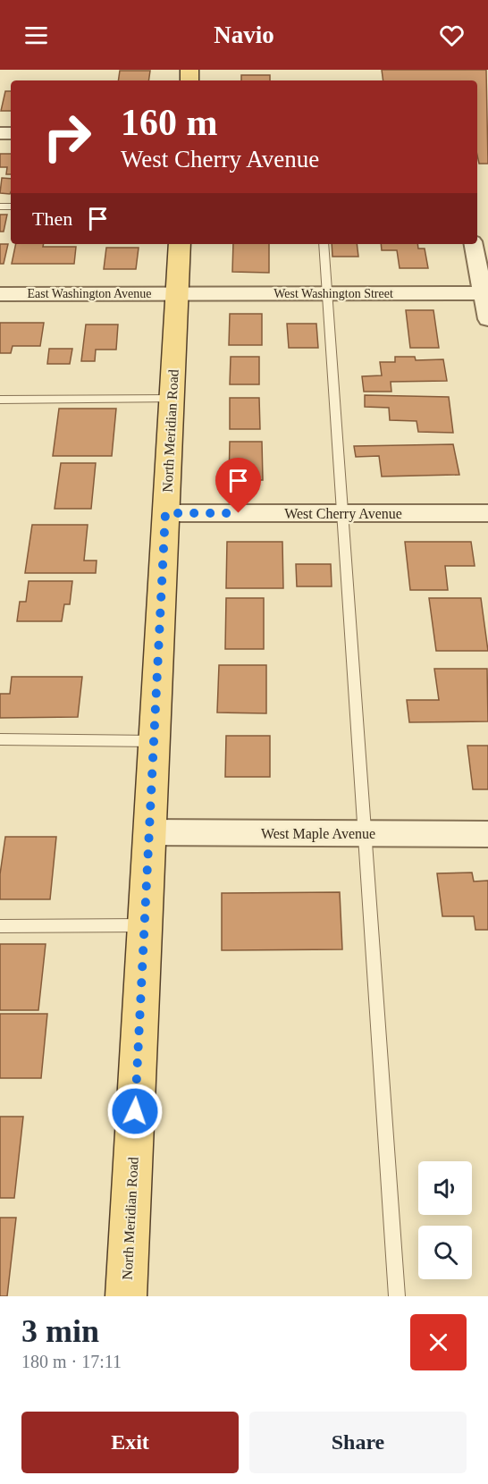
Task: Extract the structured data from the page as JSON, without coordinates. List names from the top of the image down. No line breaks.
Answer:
{"streets":{"main road":["North Meridian Road"],"street":["East Washington Avenue","West Washington Street","West Cherry Avenue","West Maple Avenue"]},"crossings":[["East Washington Avenue","West Washington Street"],["East Washington Avenue","North Meridian Road"],["West Washington Street","North Meridian Road"],["North Meridian Road","West Cherry Avenue"],["North Meridian Road","West Maple Avenue"]],"page":{"header":"Navio","turn":["160 m","West Cherry Avenue"],"then":"Then","heading":["3 min","180 m · 17:11"],"buttons":["Exit","Share"]}}
